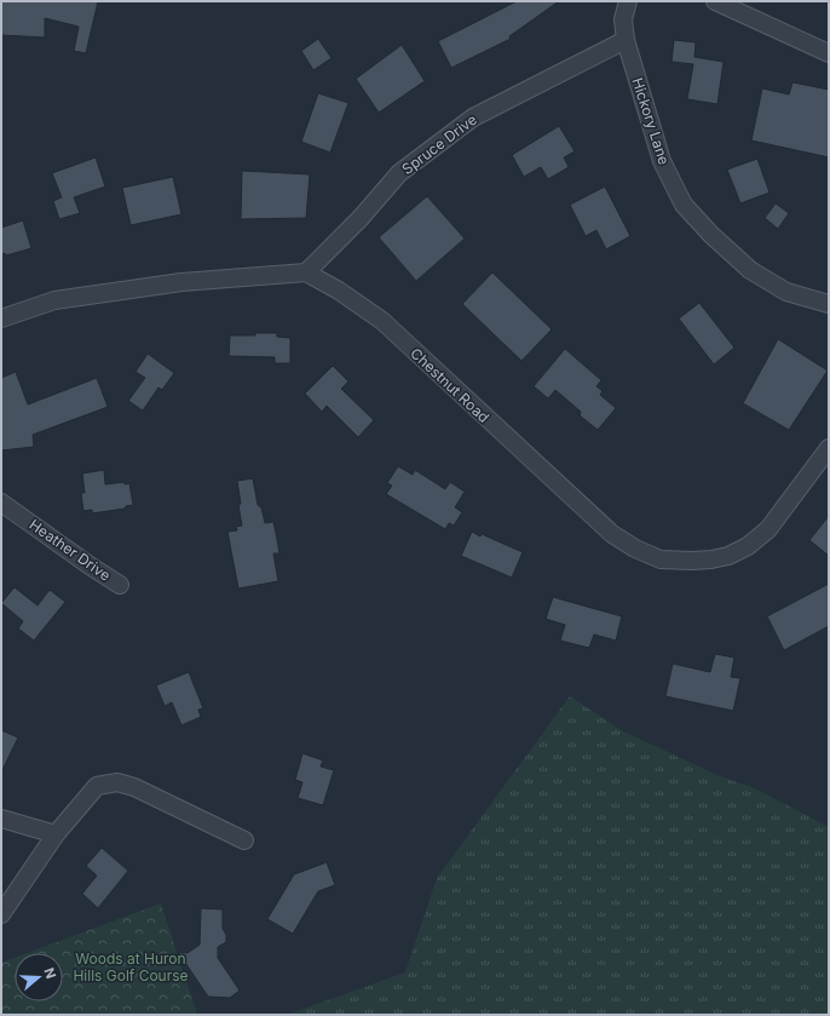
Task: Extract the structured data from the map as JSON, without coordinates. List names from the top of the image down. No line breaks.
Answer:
{"streets":{"street":["Hickory Lane","Spruce Drive","Chestnut Road","Heather Drive"]},"crossings":[["Hickory Lane","Spruce Drive"],["Spruce Drive","Chestnut Road"]],"parks":["Woods at Huron Hills Golf Course"],"north":"right"}
